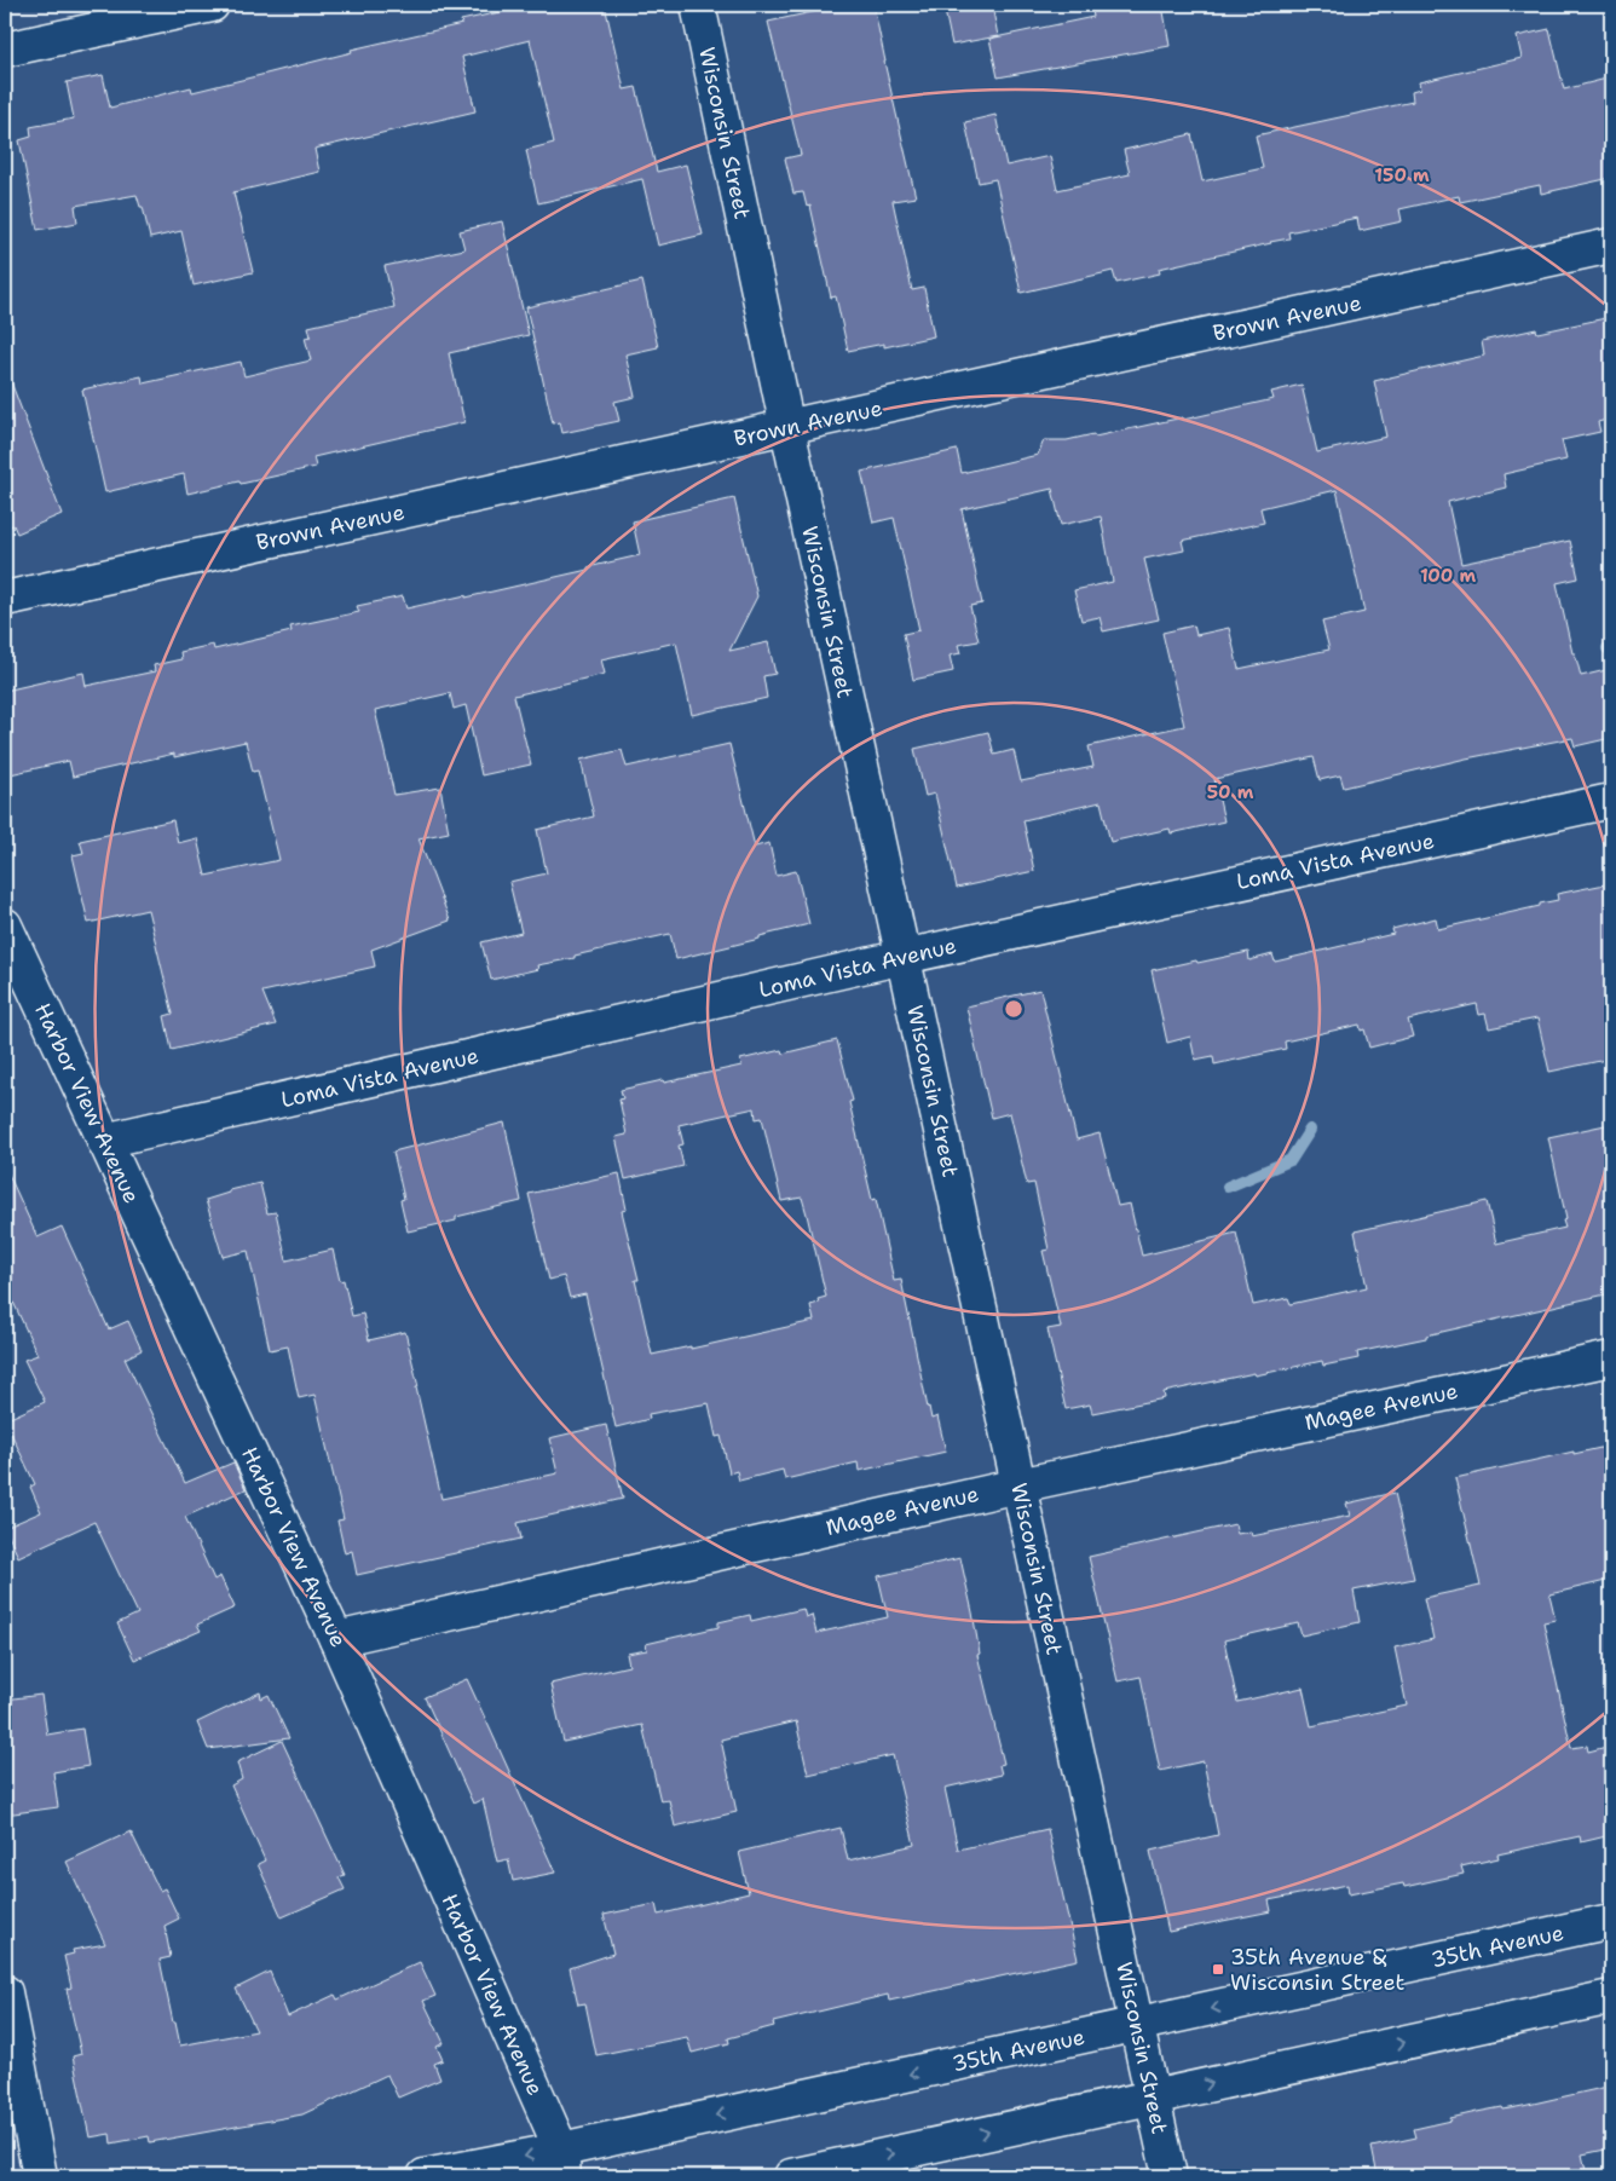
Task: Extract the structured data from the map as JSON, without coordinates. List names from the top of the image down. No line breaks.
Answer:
{"streets":{"street":["Wisconsin Street","Brown Avenue","Loma Vista Avenue","Harbor View Avenue","Magee Avenue","35th Avenue"]},"crossings":[["Wisconsin Street","Brown Avenue"],["Wisconsin Street","Loma Vista Avenue"],["Wisconsin Street","Magee Avenue"],["Wisconsin Street","35th Avenue"],["Loma Vista Avenue","Harbor View Avenue"],["Harbor View Avenue","Magee Avenue"],["Harbor View Avenue","35th Avenue"]],"places":{"transit":["35th Avenue & Wisconsin Street"]},"rings":["150 m","100 m","50 m"]}
